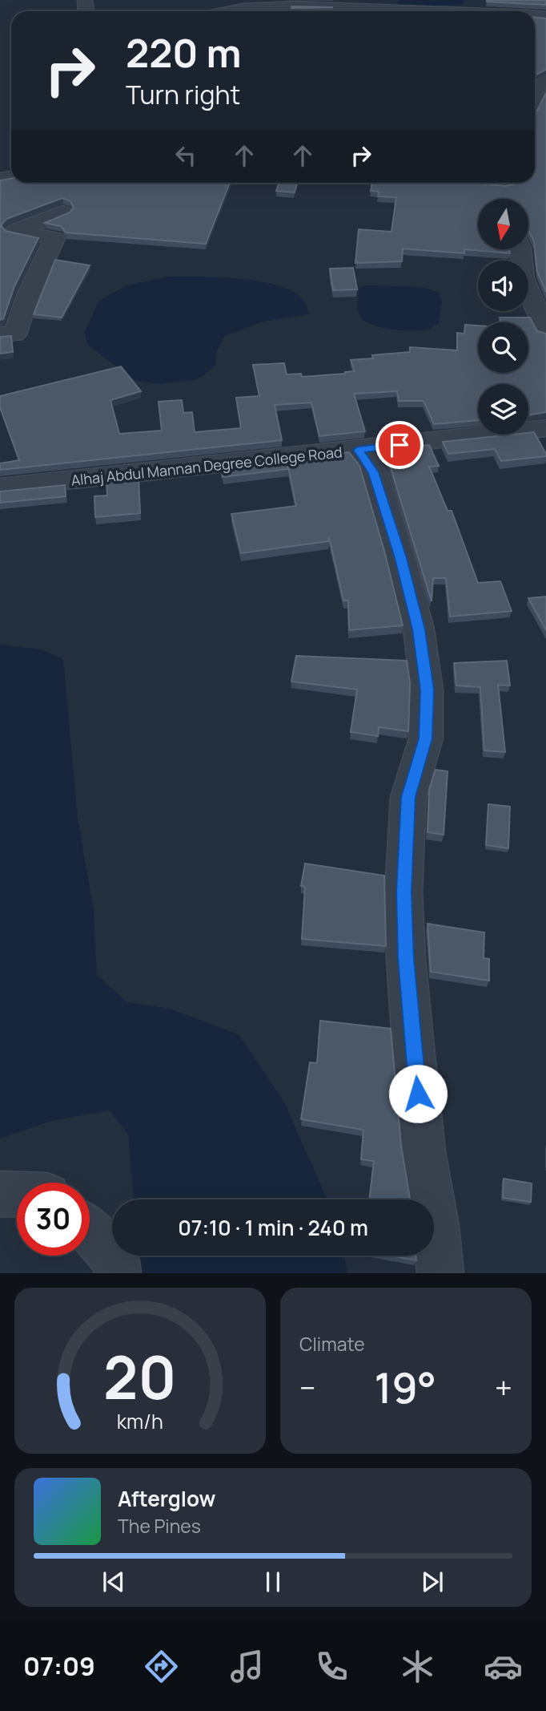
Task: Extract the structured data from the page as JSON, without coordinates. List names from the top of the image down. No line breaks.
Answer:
{"streets":{"street":["Alhaj Abdul Mannan Degree College Road"]},"north":"bottom","page":{"turn":["220 m","Turn right"],"limit":"30","trip":"07:10 · 1 min · 240 m","tile":"Climate","heat":["−","19°","+"],"song":["Afterglow","The Pines"],"tabs":"07:09","gauge":["20","km/h"]}}
